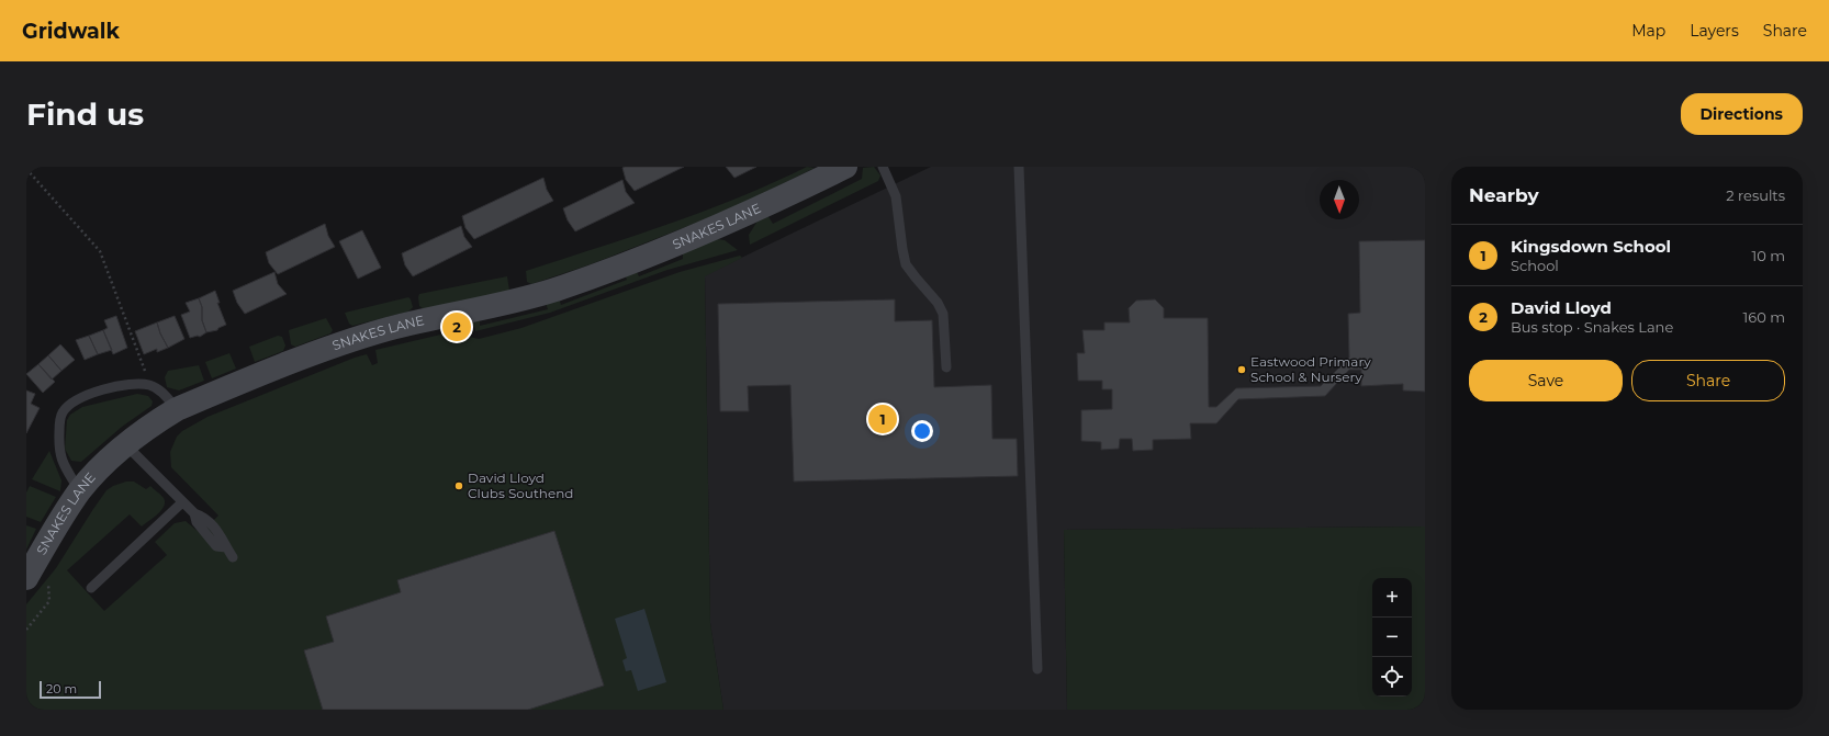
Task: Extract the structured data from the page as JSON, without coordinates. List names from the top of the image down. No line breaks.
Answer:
{"streets":{"street":["SNAKES LANE"]},"places":["Eastwood Primary School & Nursery","David Lloyd Clubs Southend"],"scale_bar":"20 m","north":"bottom","page":{"header":"Gridwalk","nav":["Map","Layers","Share"],"buttons":["Directions",["Save","Share"]],"title":"Find us","heading":["Nearby","2 results"],"list":[{"mark":"1","name":"Kingsdown School","note":"School","value":"10 m"},{"mark":"2","name":"David Lloyd","note":"Bus stop · Snakes Lane","value":"160 m"}],"pins":["2","1"],"map_buttons":["+","−"],"scale":"20 m"}}
